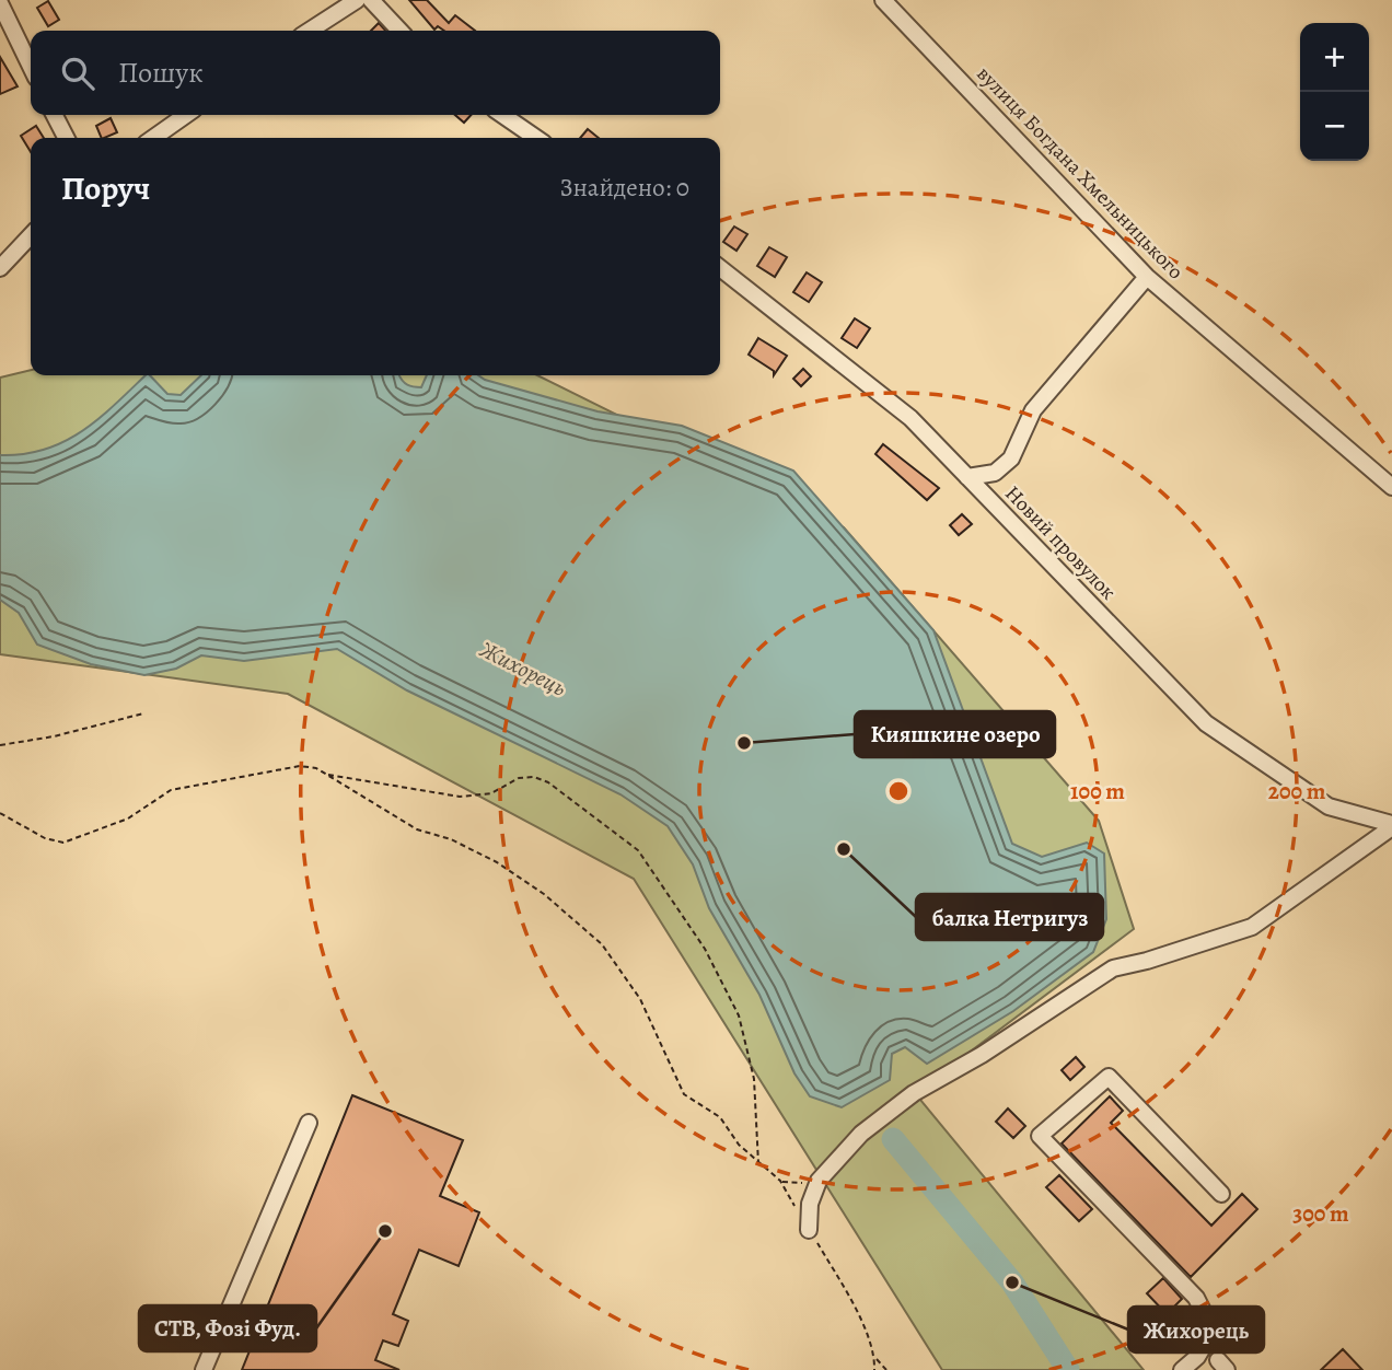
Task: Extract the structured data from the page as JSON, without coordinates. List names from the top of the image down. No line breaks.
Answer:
{"streets":{"street":["вулиця Богдана Хмельницького","Новий провулок"]},"water":["Жихорець"],"places":["Кияшкине озеро","балка Нетригуз","СТВ, Фозі Фуд.","Жихорець"],"page":{"map_buttons":["+","−"],"search":"Пошук","heading":["Поруч","Знайдено: 0"]},"rings":["100 m","200 m","300 m"]}
